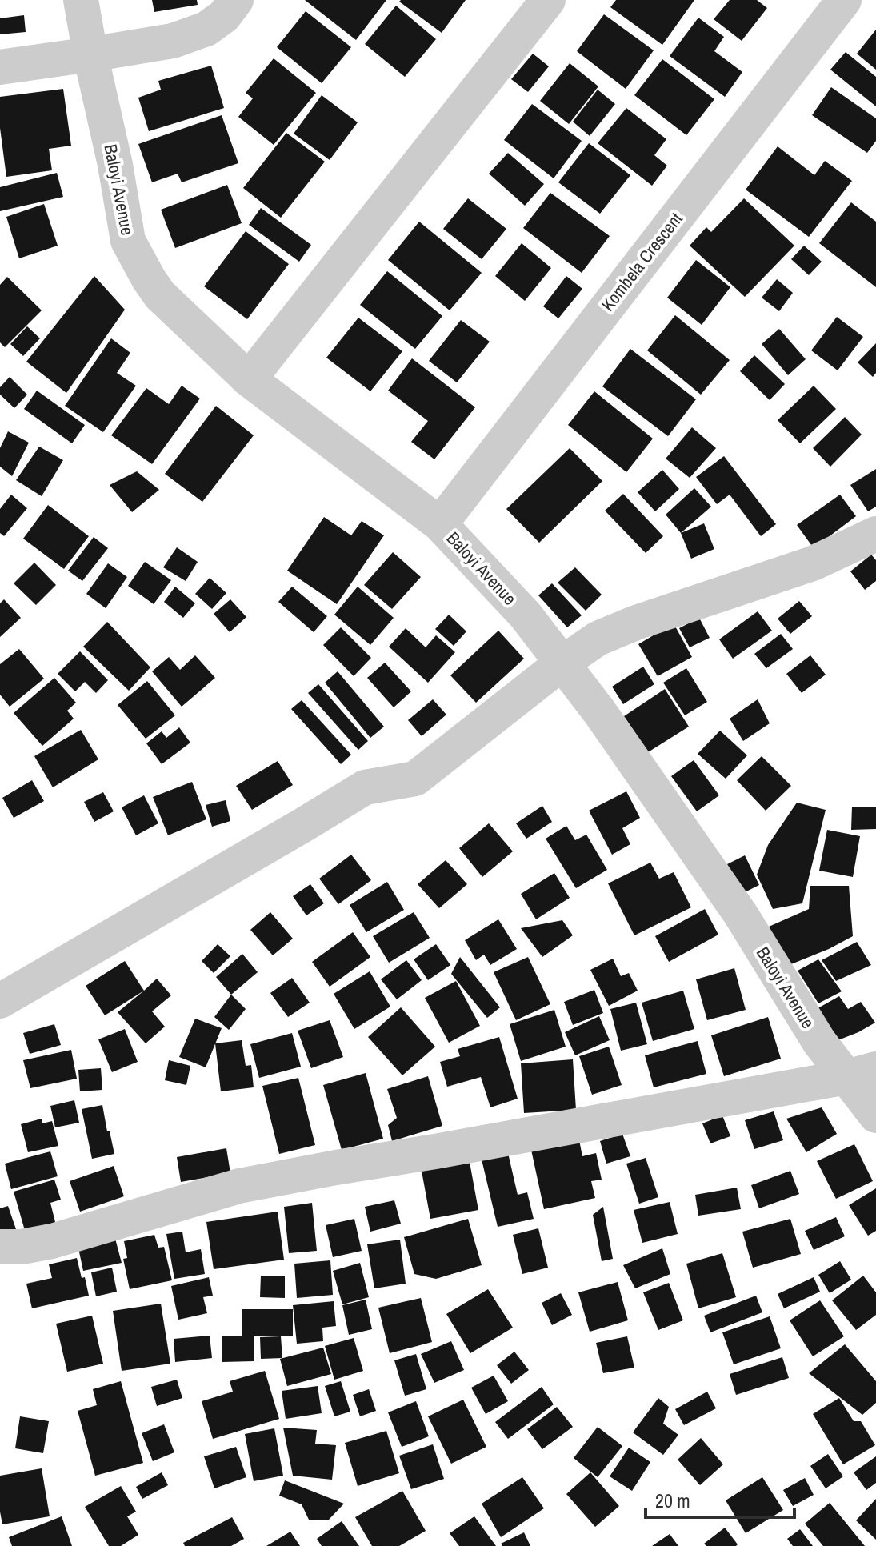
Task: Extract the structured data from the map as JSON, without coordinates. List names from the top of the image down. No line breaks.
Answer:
{"streets":{"street":["Baloyi Avenue","Kombela Crescent"]},"crossings":[["Baloyi Avenue","Kombela Crescent"]],"scale_bar":"20 m"}
